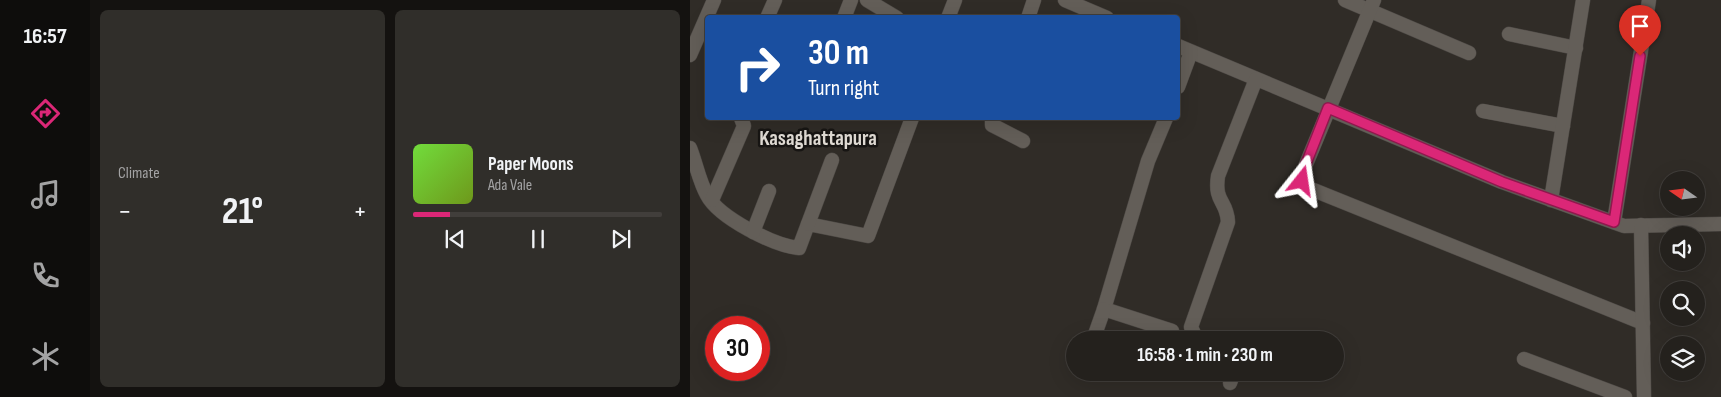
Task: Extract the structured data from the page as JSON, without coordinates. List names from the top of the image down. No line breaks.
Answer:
{"districts":["Kasaghattapura"],"north":"left","page":{"tabs":"16:57","tile":"Climate","turn":["30 m","Turn right"],"song":["Paper Moons","Ada Vale"],"heat":["−","21°","+"],"limit":"30","trip":"16:58 · 1 min · 230 m"}}
